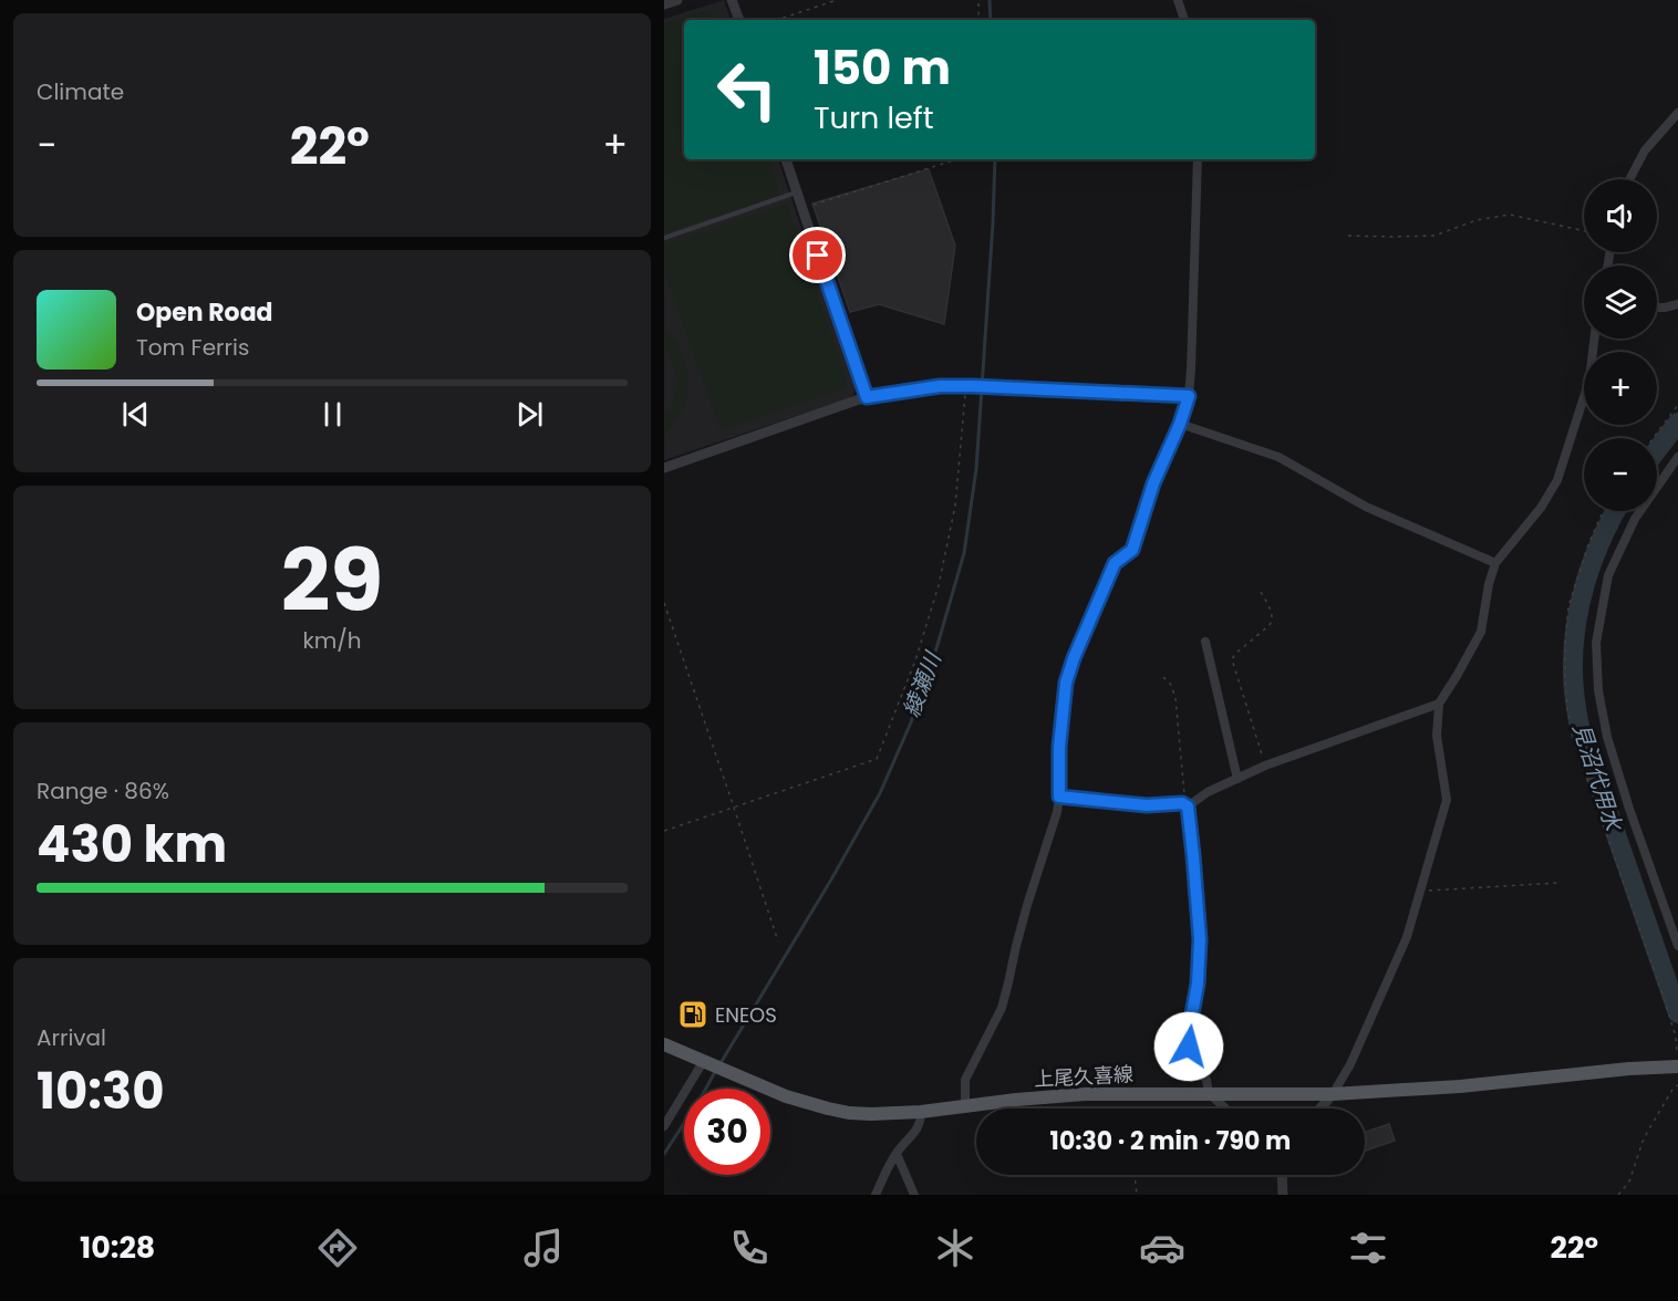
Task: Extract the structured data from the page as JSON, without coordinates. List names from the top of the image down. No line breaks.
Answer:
{"streets":{"main road":["上尾久喜線"]},"water":["綾瀬川","見沼代用水"],"places":{"fuel station":["ENEOS"]},"page":{"tile":["Climate",["29","km/h"],["Range · 86%","430 km"],["Arrival","10:30"]],"turn":["150 m","Turn left"],"heat":["−","22°","+"],"map_buttons":["+","−"],"song":["Open Road","Tom Ferris"],"limit":"30","trip":"10:30 · 2 min · 790 m","tabs":["10:28","22°"]}}
